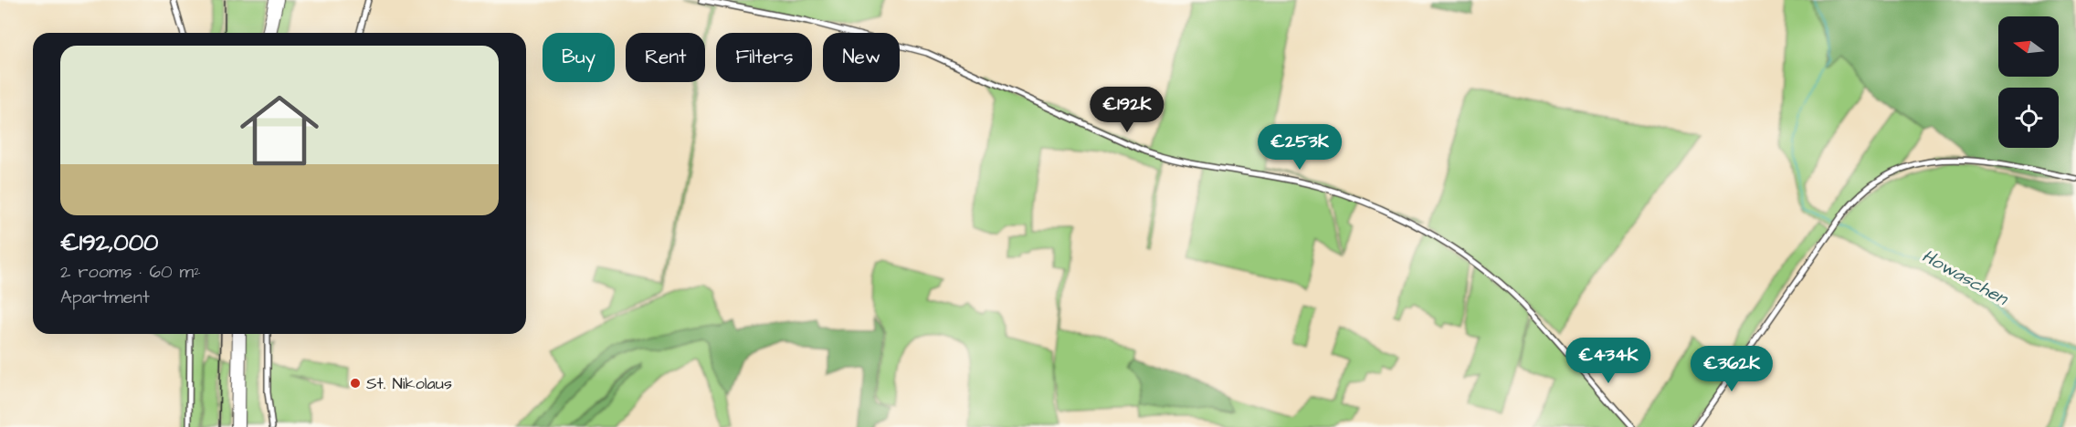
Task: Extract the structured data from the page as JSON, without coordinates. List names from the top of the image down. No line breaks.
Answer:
{"water":["Howaschen"],"places":["St. Nikolaus"],"north":"left","page":{"chip":["Buy","Rent","Filters","New"],"list":[{"name":"€192,000","note":"2 rooms · 60 m² · Apartment"}],"price":["€192K","€253K","€434K","€362K"]}}
